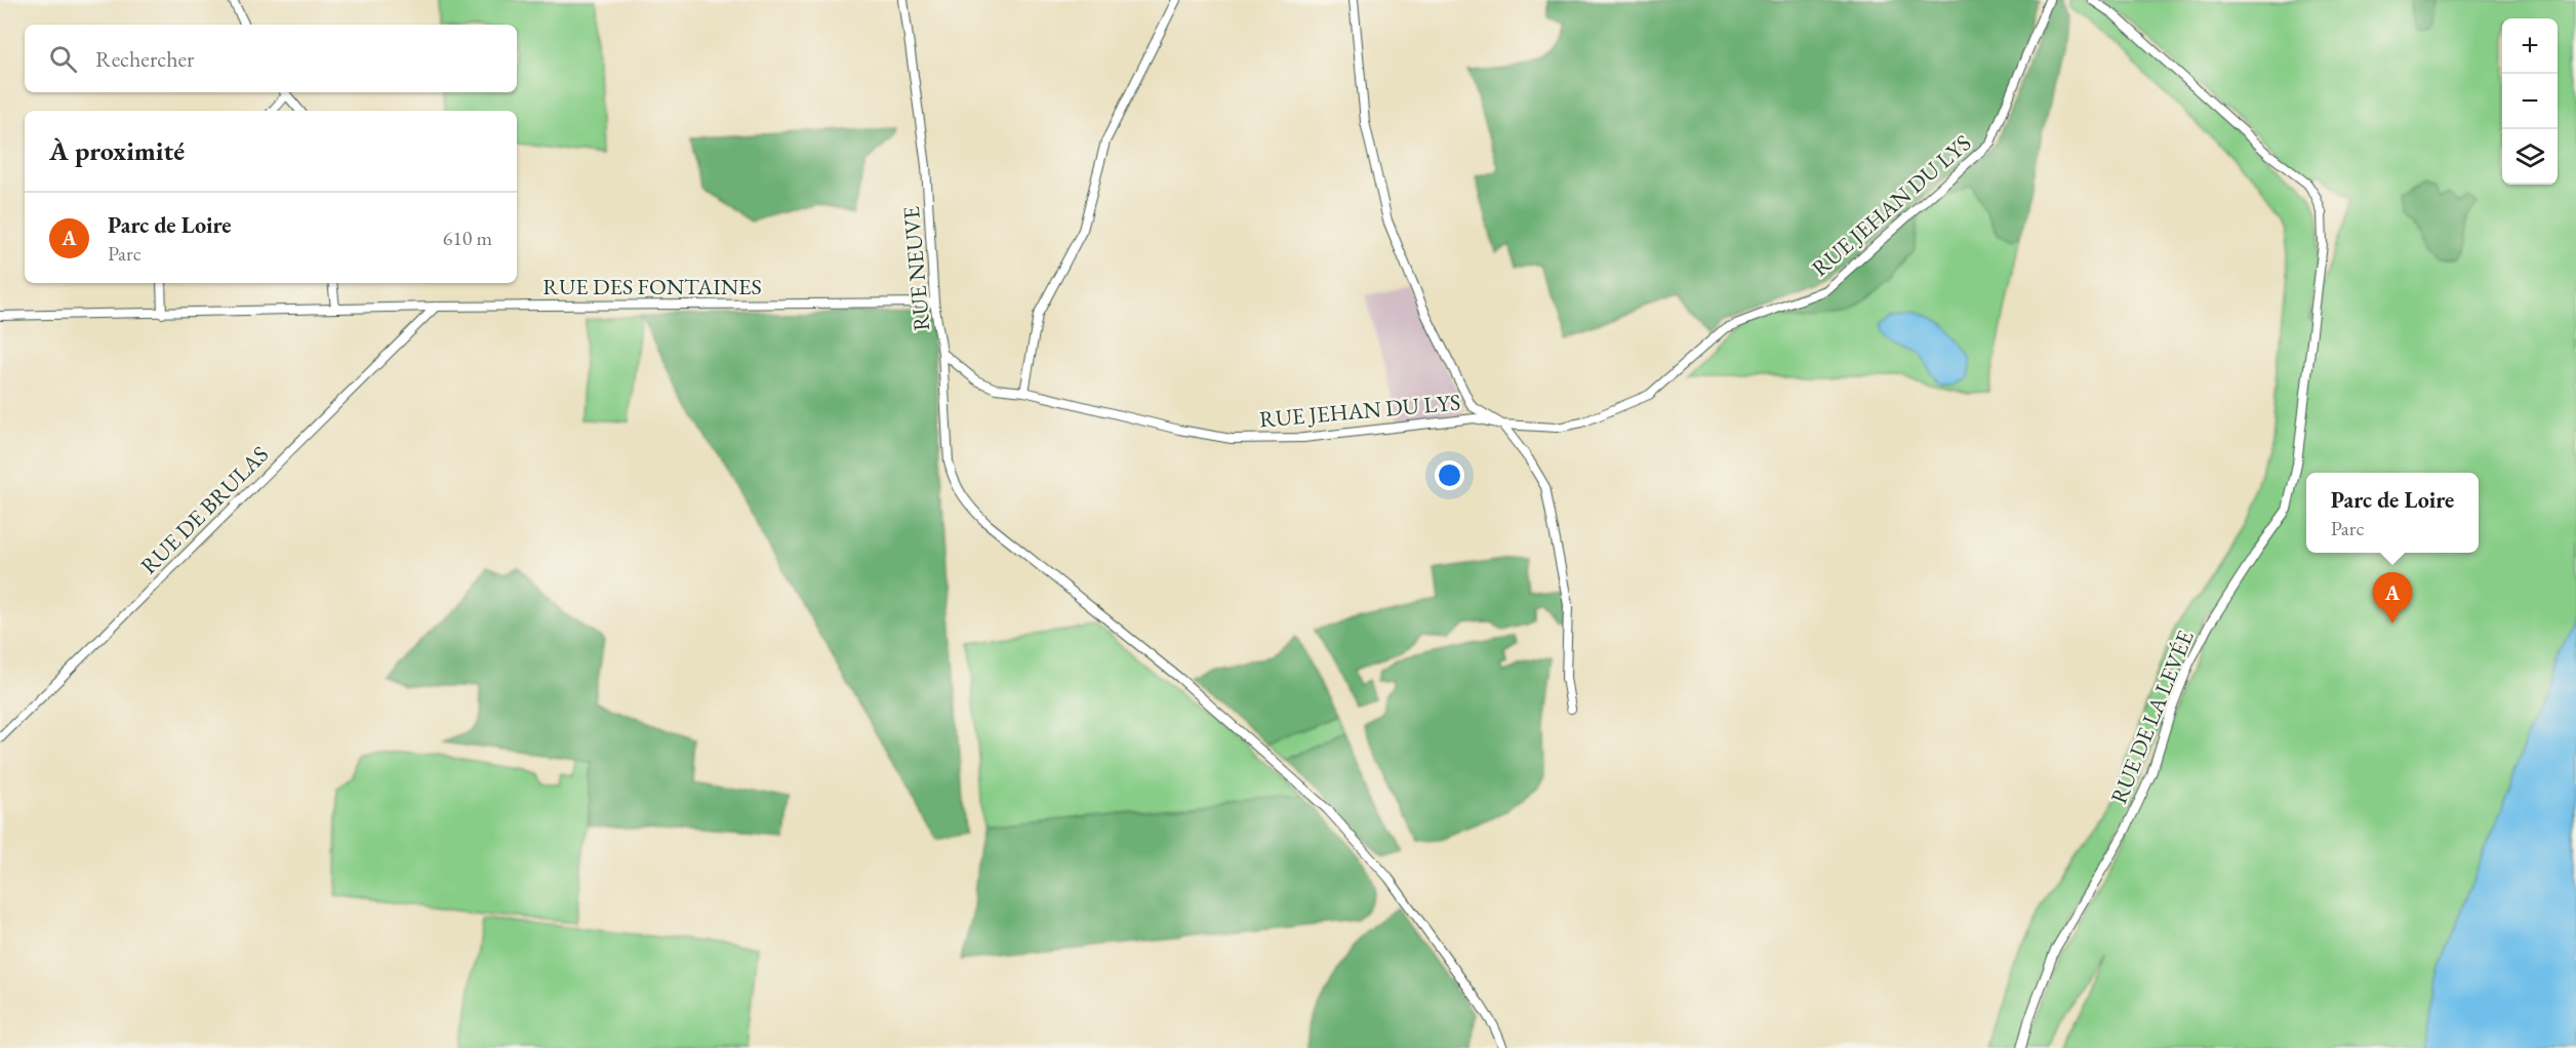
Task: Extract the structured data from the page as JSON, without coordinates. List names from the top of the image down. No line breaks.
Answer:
{"streets":{"street":["RUE JEHAN DU LYS","RUE NEUVE","RUE DES FONTAINES","RUE DE BRULAS","RUE DE LA LEVÉE"]},"crossings":[["RUE JEHAN DU LYS","RUE NEUVE"],["RUE NEUVE","RUE DES FONTAINES"],["RUE DES FONTAINES","RUE DE BRULAS"]],"page":{"map_buttons":["+","−"],"search":"Rechercher","heading":"À proximité","list":[{"mark":"A","name":"Parc de Loire","note":"Parc","value":"610 m"}],"popup":["Parc de Loire","Parc"],"pins":"A"}}
